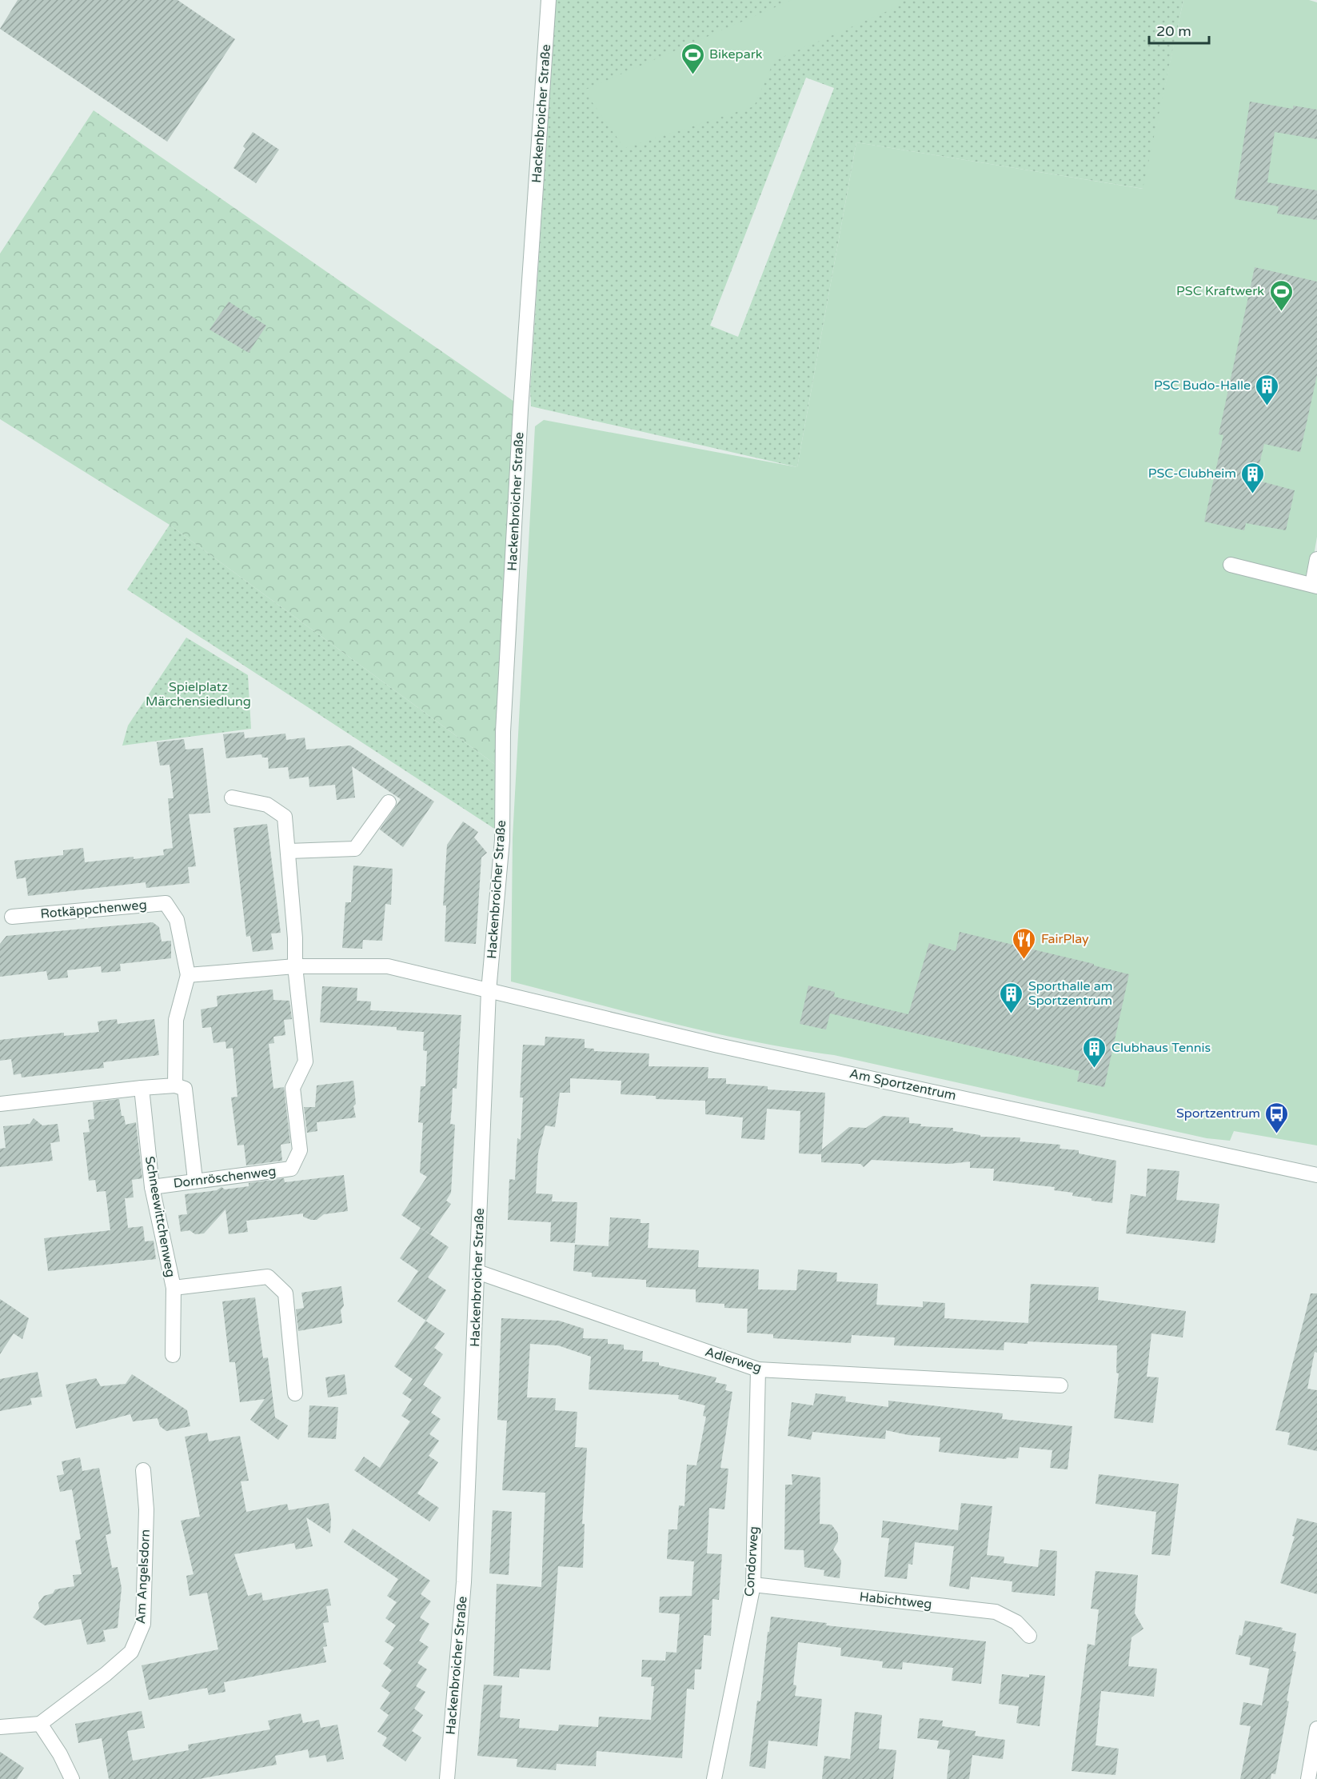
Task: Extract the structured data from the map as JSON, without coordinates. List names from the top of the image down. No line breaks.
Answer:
{"streets":{"street":["Hackenbroicher Straße","Rotkäppchenweg","Am Sportzentrum","Dornröschenweg","Schneewittchenweg","Adlerweg","Condorweg","Am Angelsdorn","Habichtweg"]},"crossings":[["Hackenbroicher Straße","Am Sportzentrum"],["Hackenbroicher Straße","Adlerweg"],["Dornröschenweg","Schneewittchenweg"],["Adlerweg","Condorweg"],["Condorweg","Habichtweg"]],"parks":["Spielplatz Märchensiedlung"],"places":{"sports":["Bikepark","PSC Kraftwerk"],"building":["PSC Budo-Halle","PSC-Clubheim","Sporthalle am Sportzentrum","Clubhaus Tennis"],"restaurant":["FairPlay"],"bus stop":["Sportzentrum"]},"scale_bar":"20 m"}
